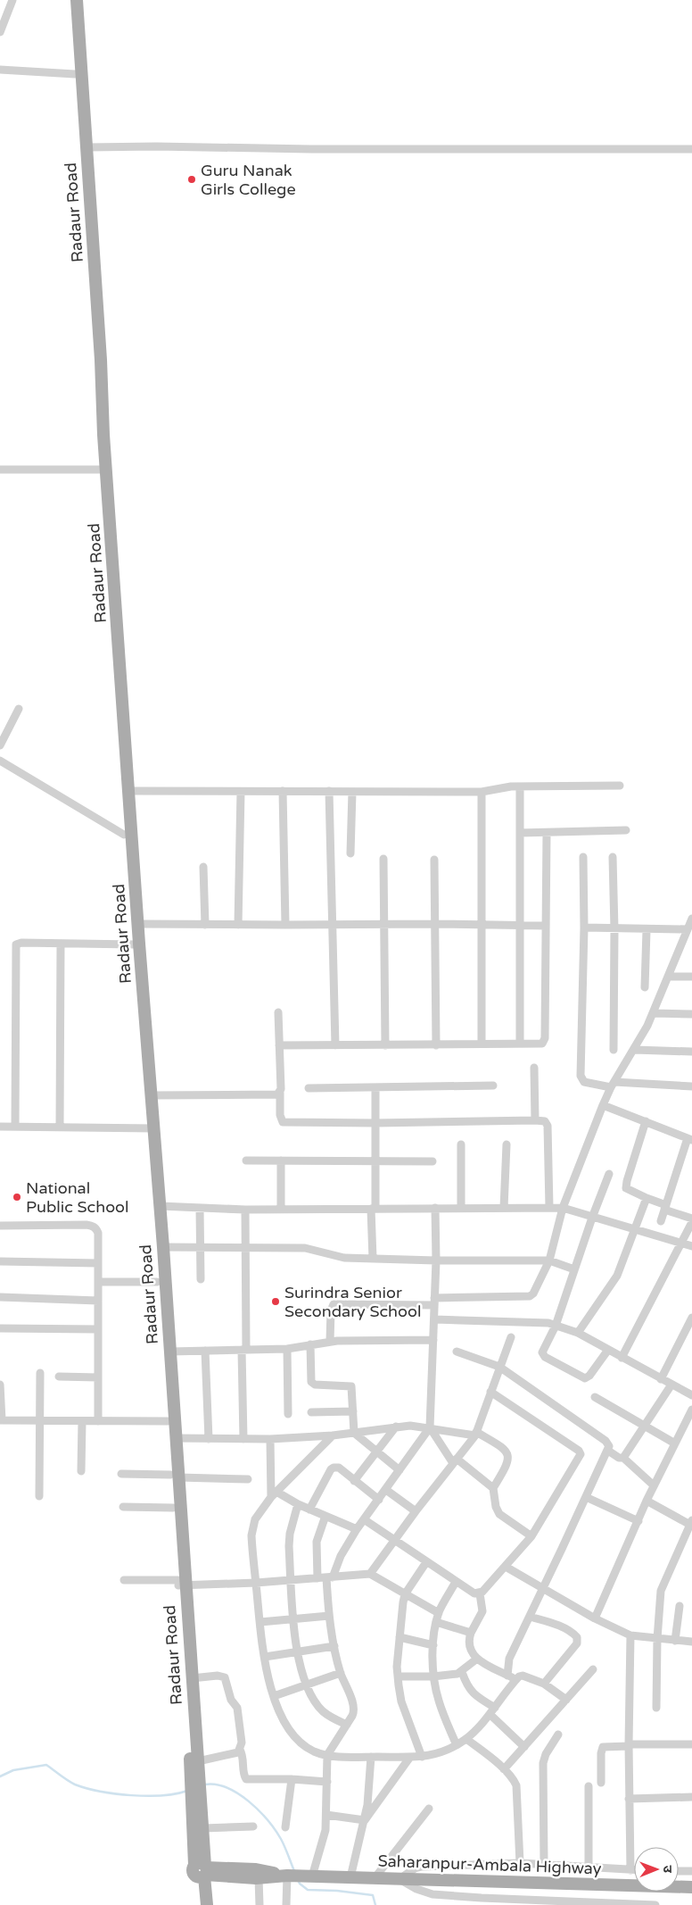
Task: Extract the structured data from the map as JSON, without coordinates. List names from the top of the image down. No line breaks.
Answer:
{"streets":{"main road":["Radaur Road","Saharanpur-Ambala Highway"]},"crossings":[["Radaur Road","Saharanpur-Ambala Highway"]],"places":["Guru Nanak Girls College","National Public School","Surindra Senior Secondary School"],"north":"right"}
